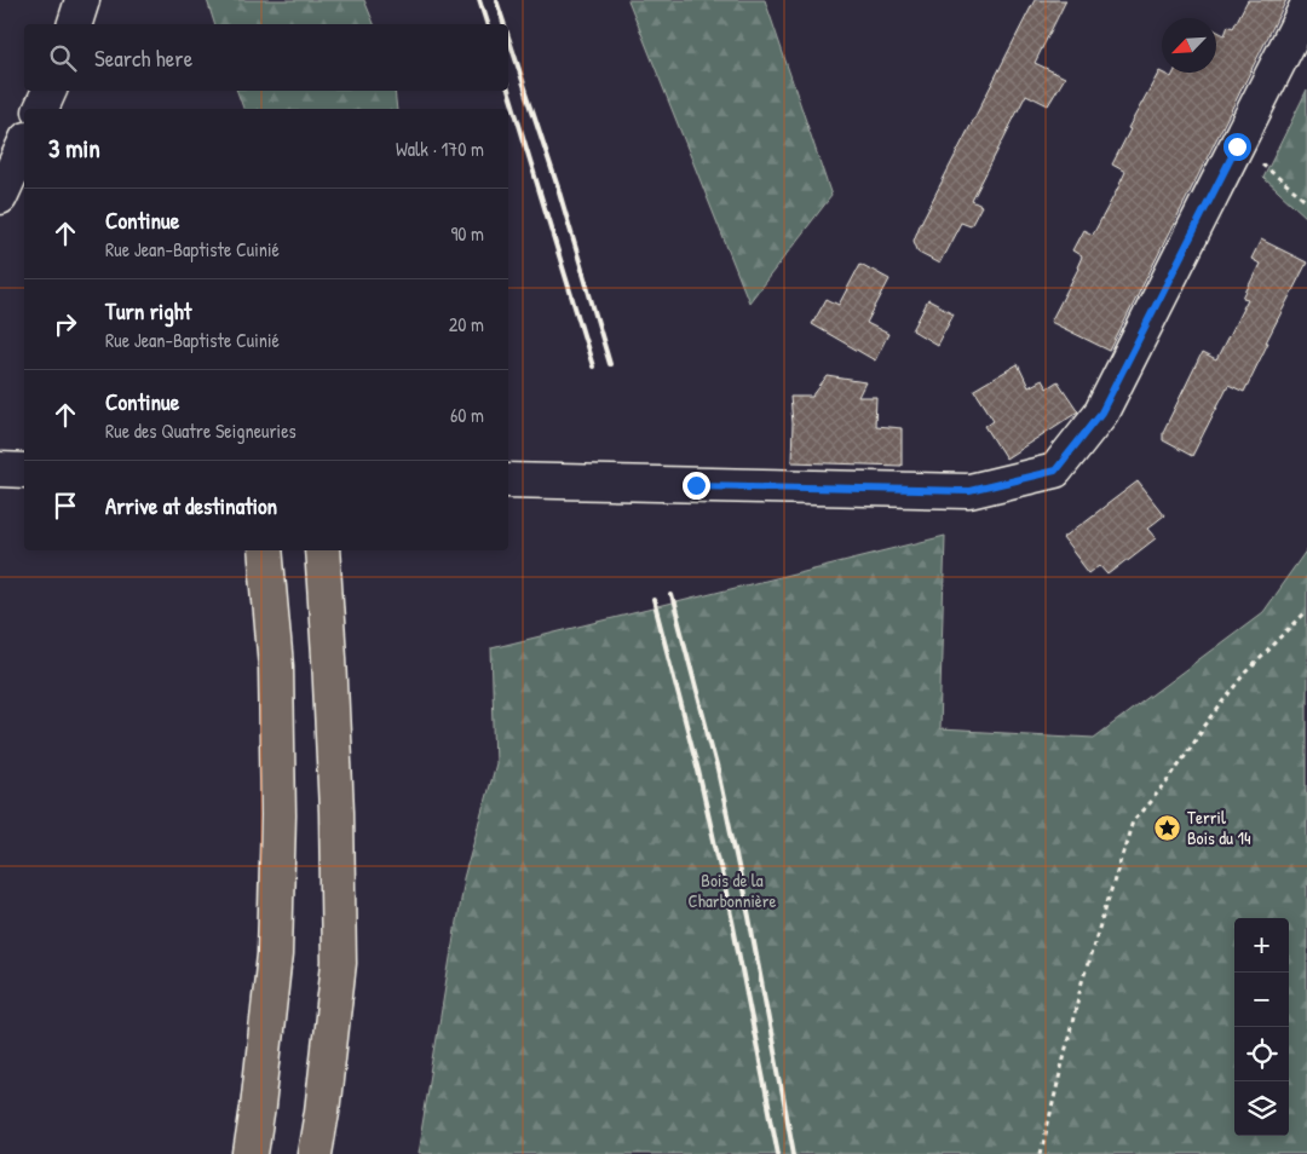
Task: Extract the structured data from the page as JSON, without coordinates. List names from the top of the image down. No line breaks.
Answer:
{"parks":["Bois de la Charbonnière"],"places":{"place":["Terril Bois du 14"]},"north":"bottom left","page":{"search":"Search here","heading":["3 min","Walk · 170 m"],"list":[["Continue","Rue Jean-Baptiste Cuinié","90 m"],["Turn right","Rue Jean-Baptiste Cuinié","20 m"],["Continue","Rue des Quatre Seigneuries","60 m"],"Arrive at destination"],"map_buttons":["+","−"]}}
